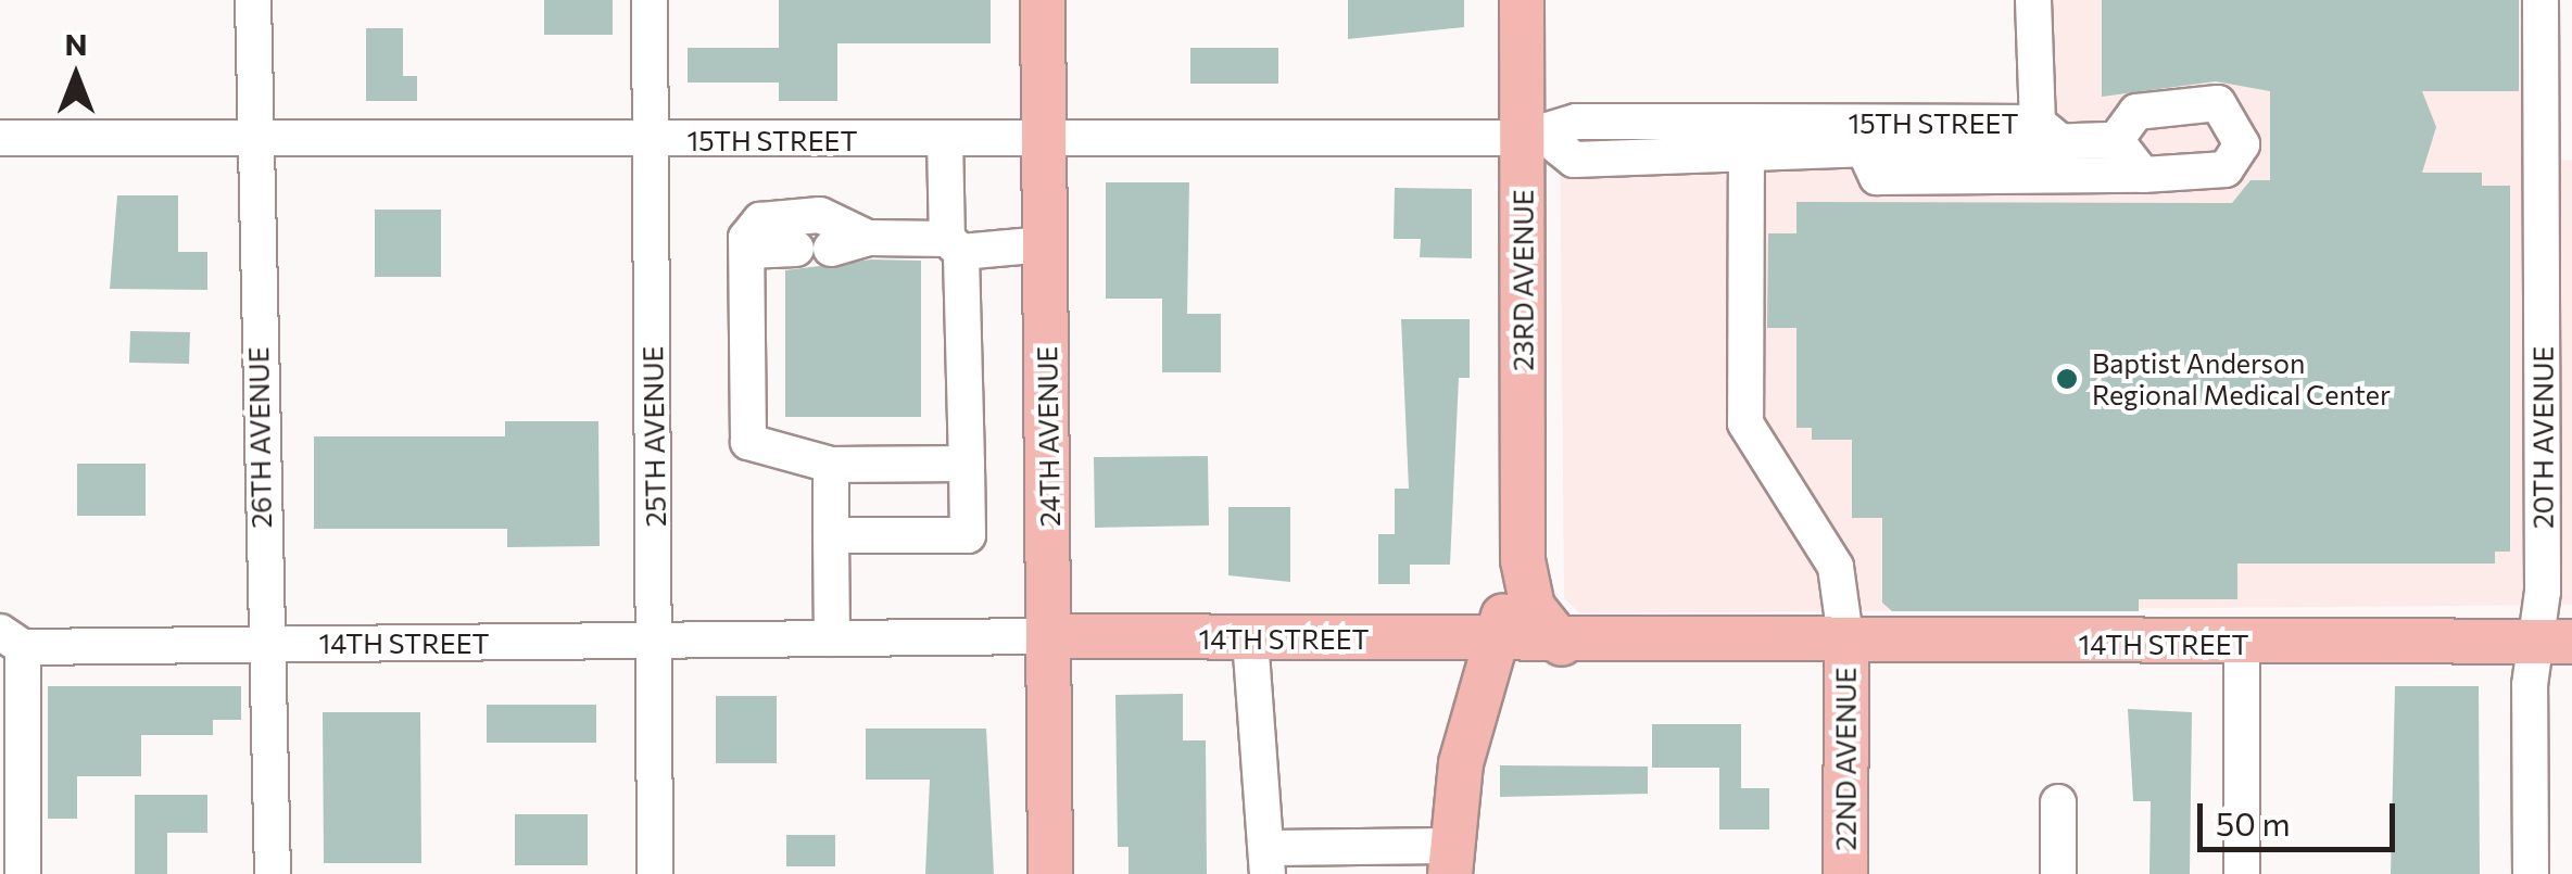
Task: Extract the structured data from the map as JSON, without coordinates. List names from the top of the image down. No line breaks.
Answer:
{"streets":{"main road":["23RD AVENUE","24TH AVENUE","14TH STREET","22ND AVENUE"],"street":["15TH STREET","25TH AVENUE","26TH AVENUE","20TH AVENUE"]},"crossings":[["15TH STREET","23RD AVENUE"],["15TH STREET","25TH AVENUE"],["15TH STREET","24TH AVENUE"],["15TH STREET","26TH AVENUE"],["23RD AVENUE","14TH STREET"],["25TH AVENUE","14TH STREET"],["24TH AVENUE","14TH STREET"],["26TH AVENUE","14TH STREET"],["20TH AVENUE","14TH STREET"],["14TH STREET","22ND AVENUE"]],"places":["Baptist Anderson Regional Medical Center"],"scale_bar":"50 m","north":"top"}
